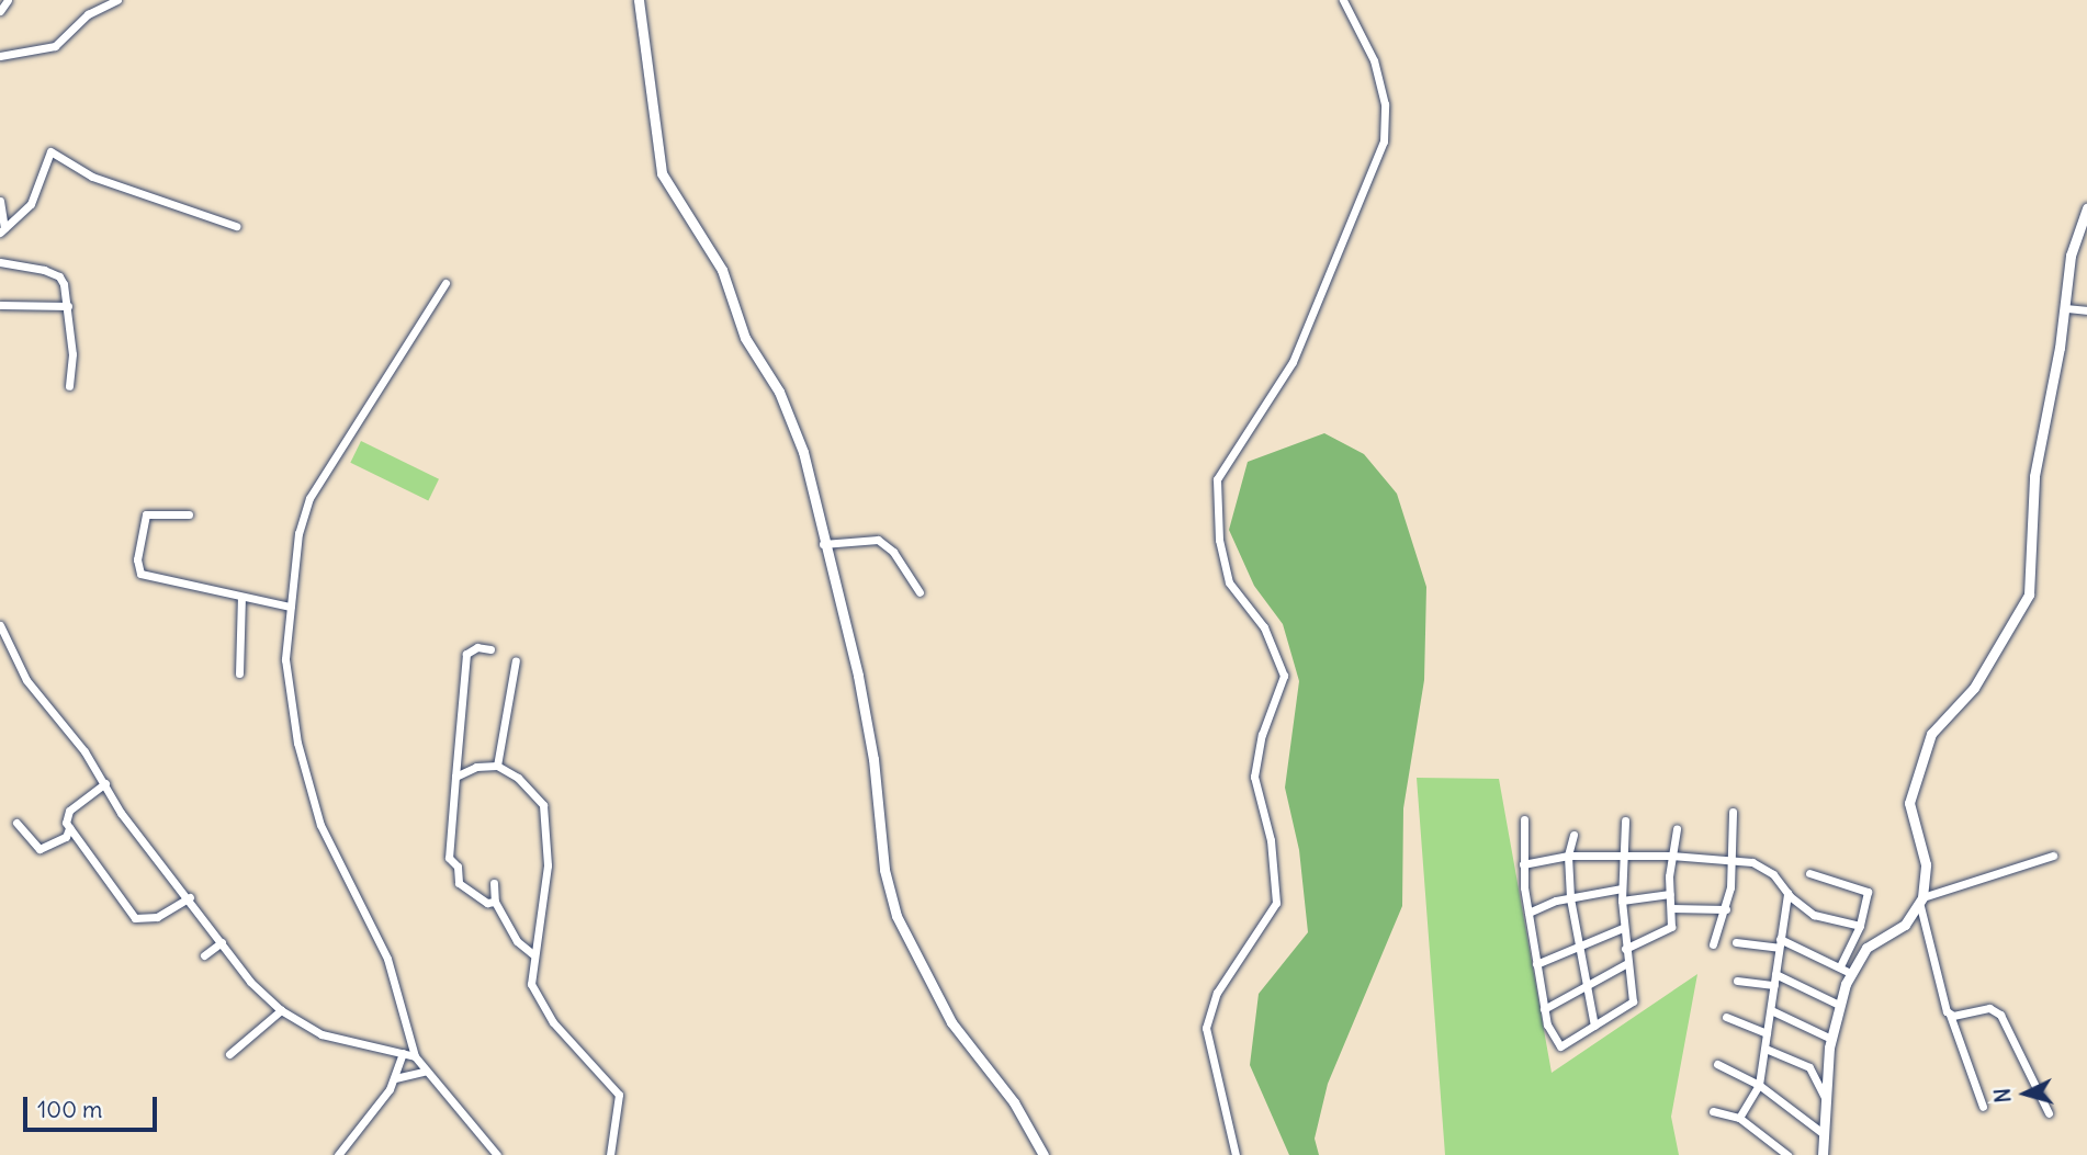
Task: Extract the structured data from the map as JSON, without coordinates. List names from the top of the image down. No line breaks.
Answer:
{"scale_bar":"100 m","north":"left"}
